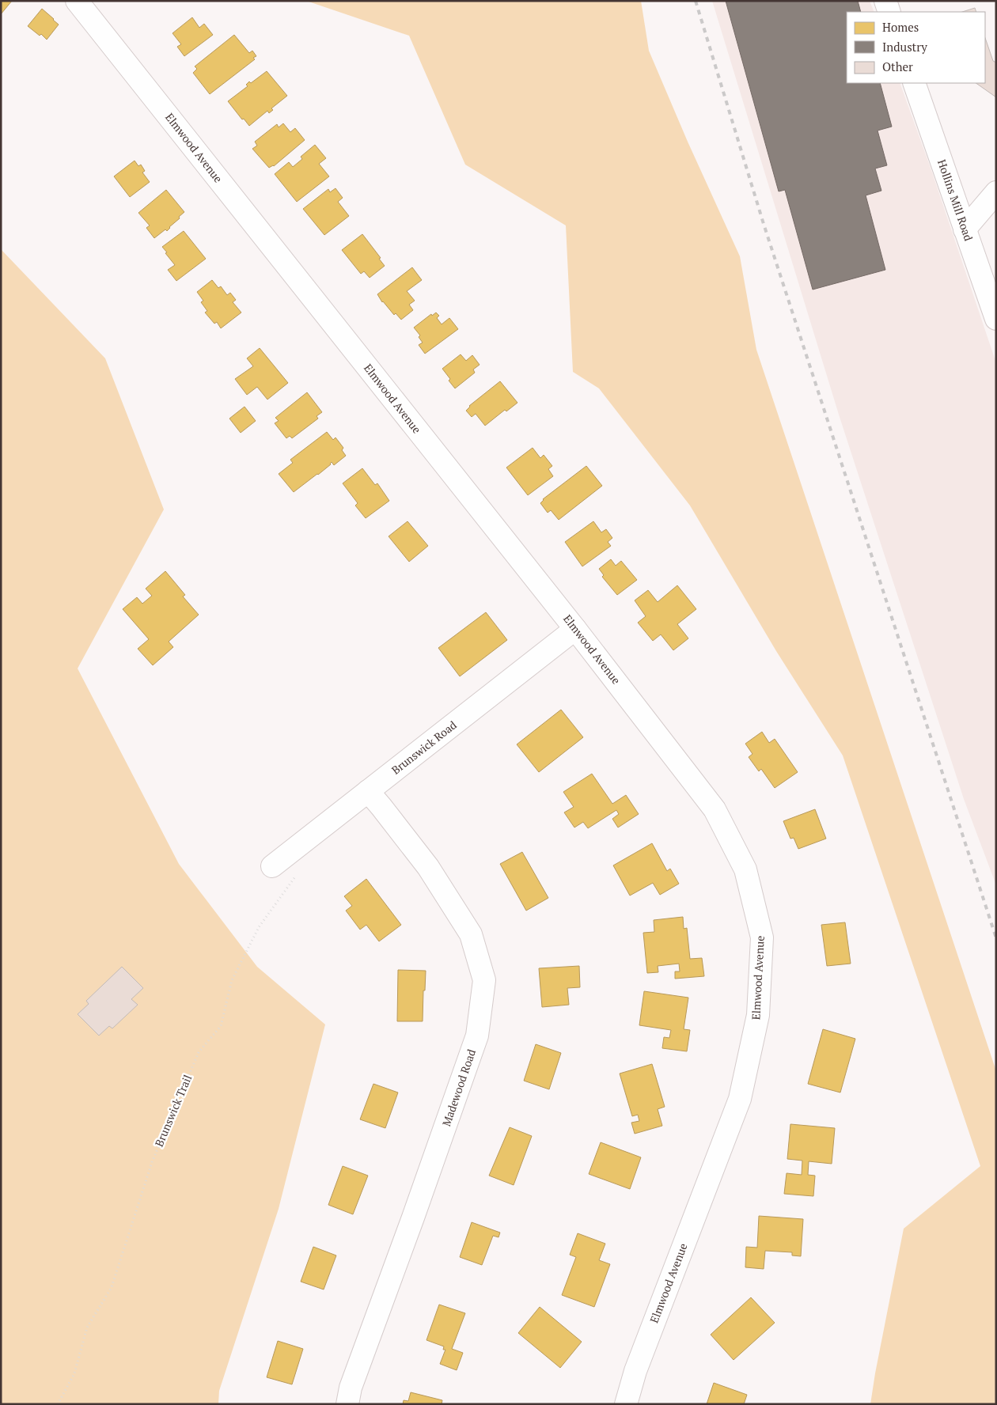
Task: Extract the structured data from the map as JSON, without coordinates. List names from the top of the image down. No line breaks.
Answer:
{"streets":{"street":["Elmwood Avenue","Hollins Mill Road","Brunswick Road","Madewood Road"],"path":["Brunswick Trail"]},"crossings":[["Elmwood Avenue","Brunswick Road"],["Brunswick Road","Madewood Road"]],"legend":["Homes","Industry","Other"]}
